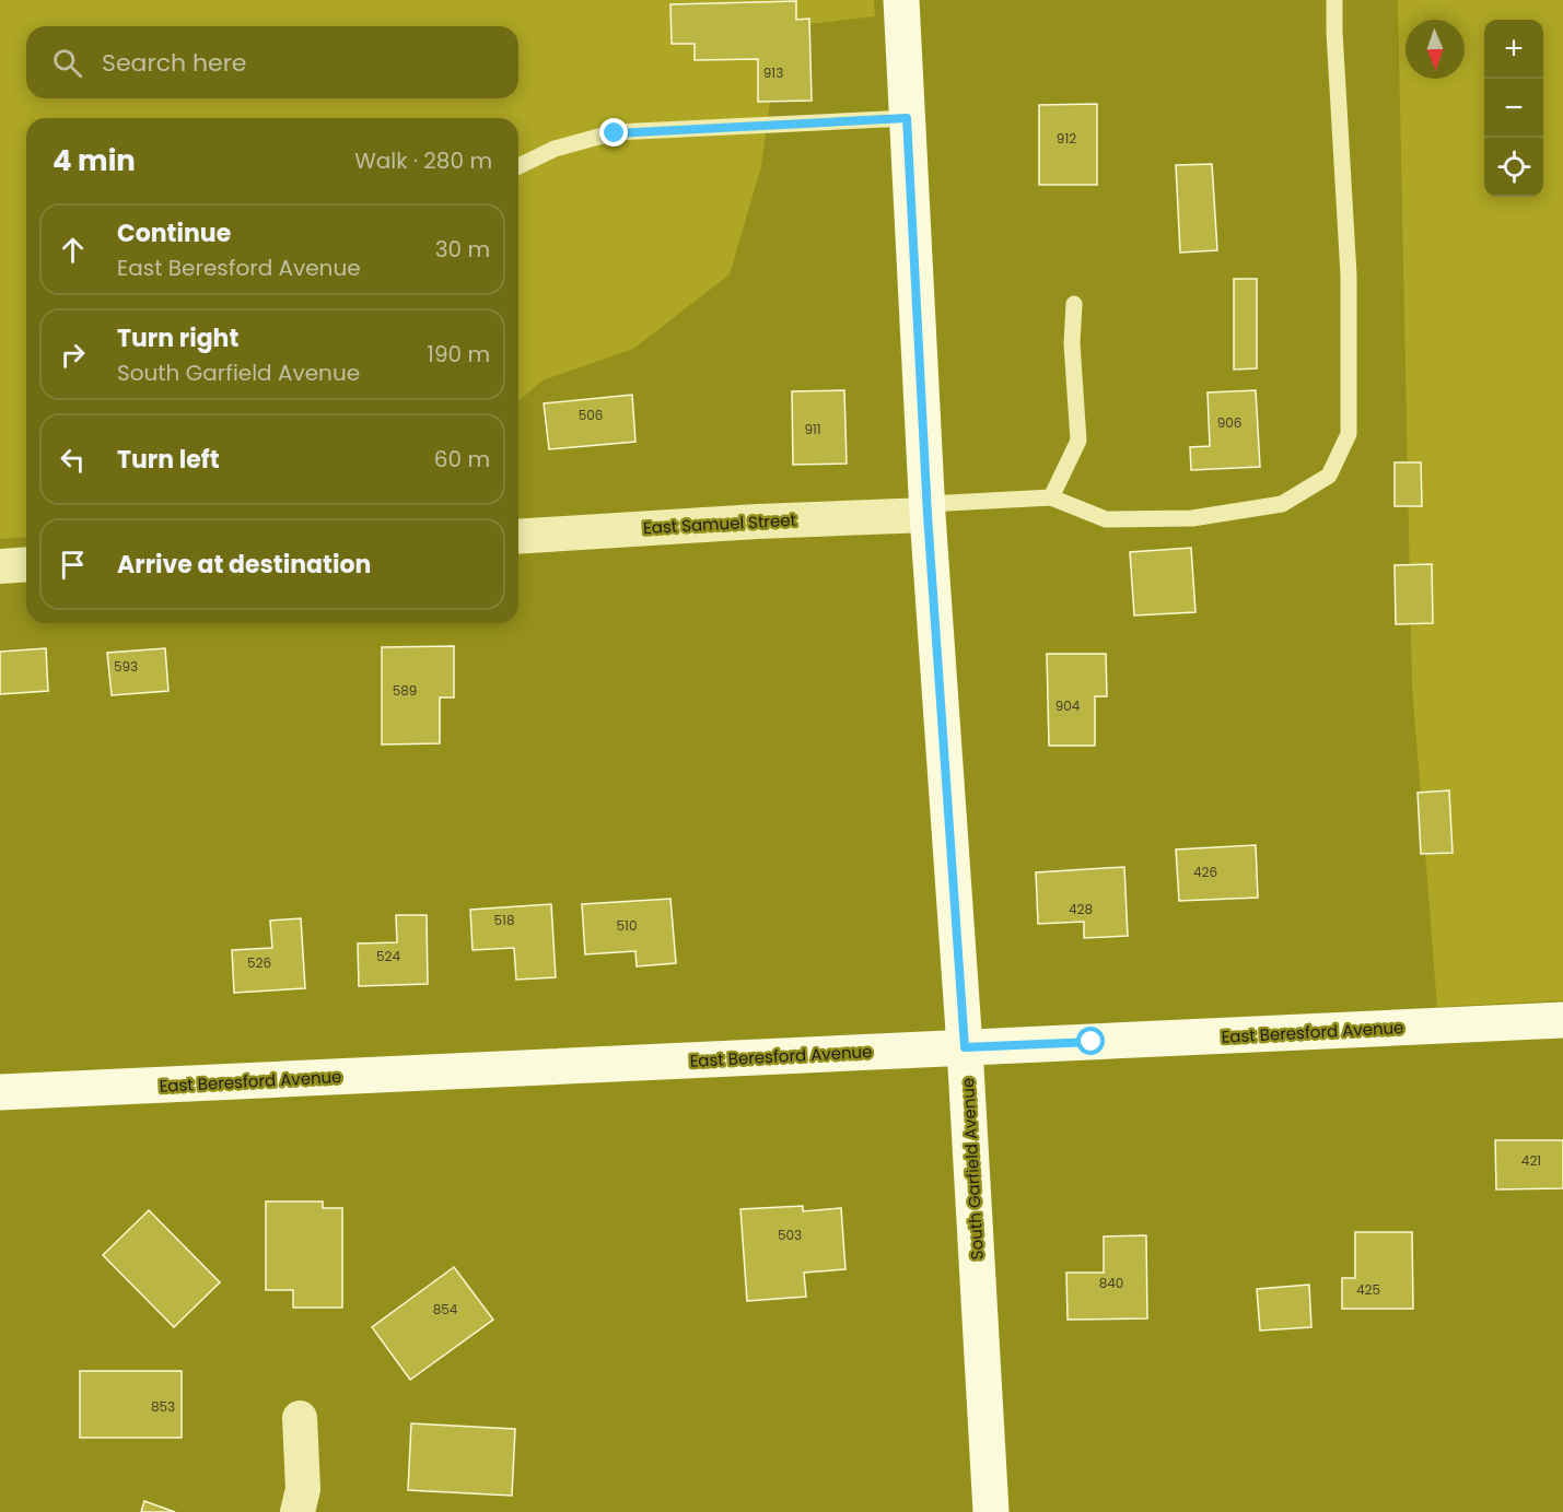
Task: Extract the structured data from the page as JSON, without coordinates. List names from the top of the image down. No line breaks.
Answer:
{"streets":{"street":["East Samuel Street","East Beresford Avenue","South Garfield Avenue"]},"crossings":[["East Samuel Street","South Garfield Avenue"],["East Beresford Avenue","South Garfield Avenue"]],"house_numbers":["913","912","506","906","911","593","589","904","426","428","518","510","524","526","421","503","840","425","854","853"],"north":"bottom","page":{"map_buttons":["+","−"],"search":"Search here","heading":["4 min","Walk · 280 m"],"list":[["Continue","East Beresford Avenue","30 m"],["Turn right","South Garfield Avenue","190 m"],["Turn left","60 m"],"Arrive at destination"]}}
